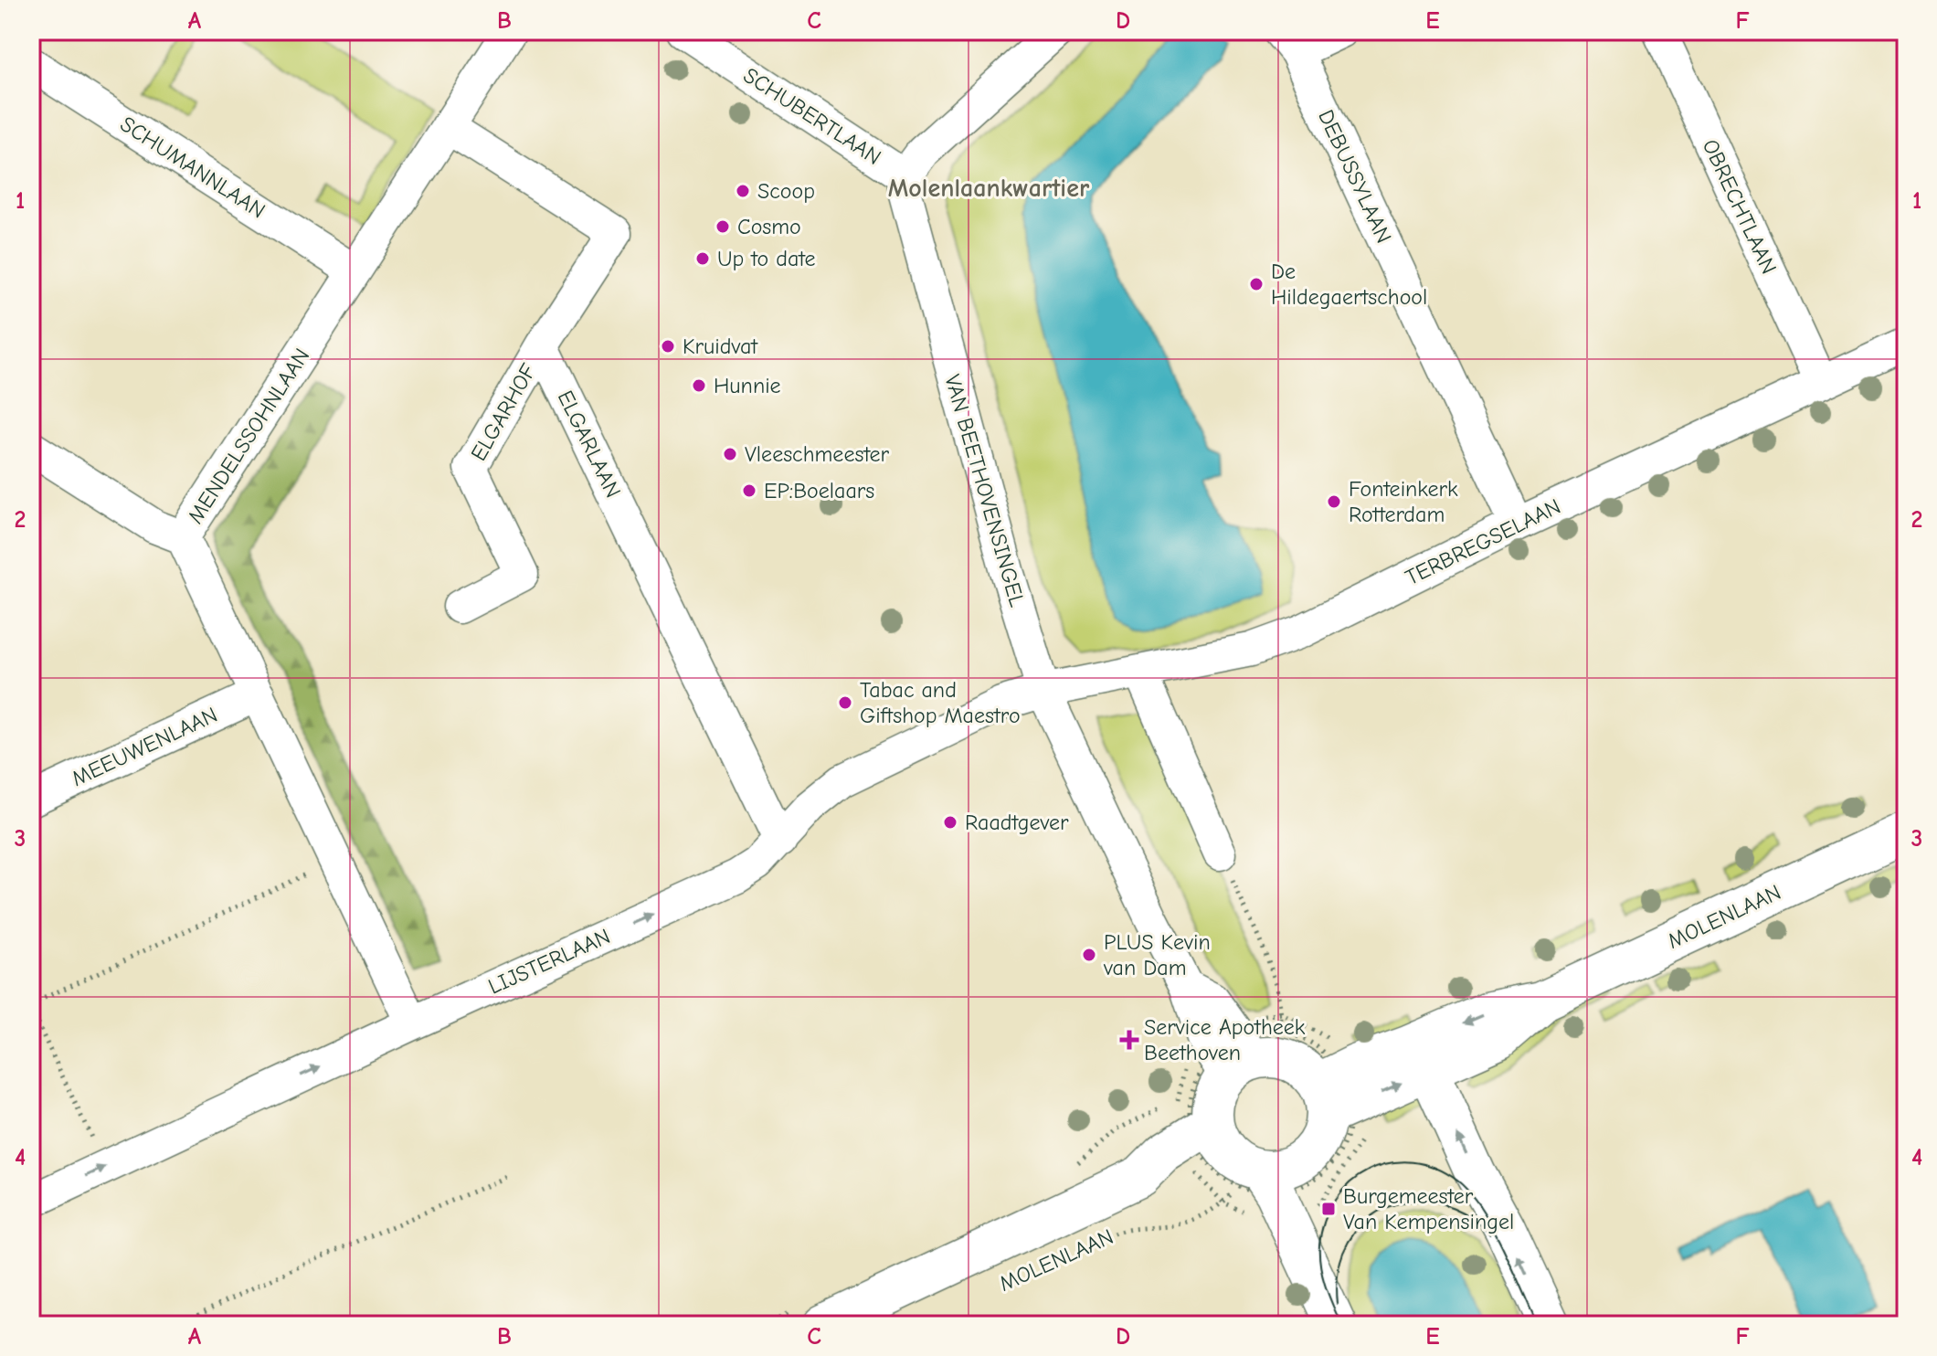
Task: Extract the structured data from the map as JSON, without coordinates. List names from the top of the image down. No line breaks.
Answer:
{"streets":{"main road":["MOLENLAAN"],"street":["SCHUBERTLAAN","SCHUMANNLAAN","DEBUSSYLAAN","OBRECHTLAAN","ELGARHOF","MENDELSSOHNLAAN","ELGARLAAN","VAN BEETHOVENSINGEL","TERBREGSELAAN","MEEUWENLAAN","LIJSTERLAAN"]},"crossings":[["SCHUBERTLAAN","VAN BEETHOVENSINGEL"],["SCHUMANNLAAN","MENDELSSOHNLAAN"],["DEBUSSYLAAN","TERBREGSELAAN"],["OBRECHTLAAN","TERBREGSELAAN"],["ELGARHOF","ELGARLAAN"],["MENDELSSOHNLAAN","MEEUWENLAAN"],["MENDELSSOHNLAAN","LIJSTERLAAN"],["ELGARLAAN","LIJSTERLAAN"],["VAN BEETHOVENSINGEL","TERBREGSELAAN"],["VAN BEETHOVENSINGEL","MOLENLAAN"],["VAN BEETHOVENSINGEL","LIJSTERLAAN"],["TERBREGSELAAN","LIJSTERLAAN"]],"one_way":["LIJSTERLAAN"],"districts":["Molenlaankwartier"],"places":{"other":["Scoop","Cosmo","Up to date","De Hildegaertschool","Kruidvat","Hunnie","Vleeschmeester","EP:Boelaars","Fonteinkerk Rotterdam","Tabac and Giftshop Maestro","Raadtgever","PLUS Kevin van Dam"],"health":["Service Apotheek Beethoven"],"transit":["Burgemeester Van Kempensingel"]},"grid":{"columns":["A","B","C","D","E","F"],"rows":["1","2","3","4"]}}
